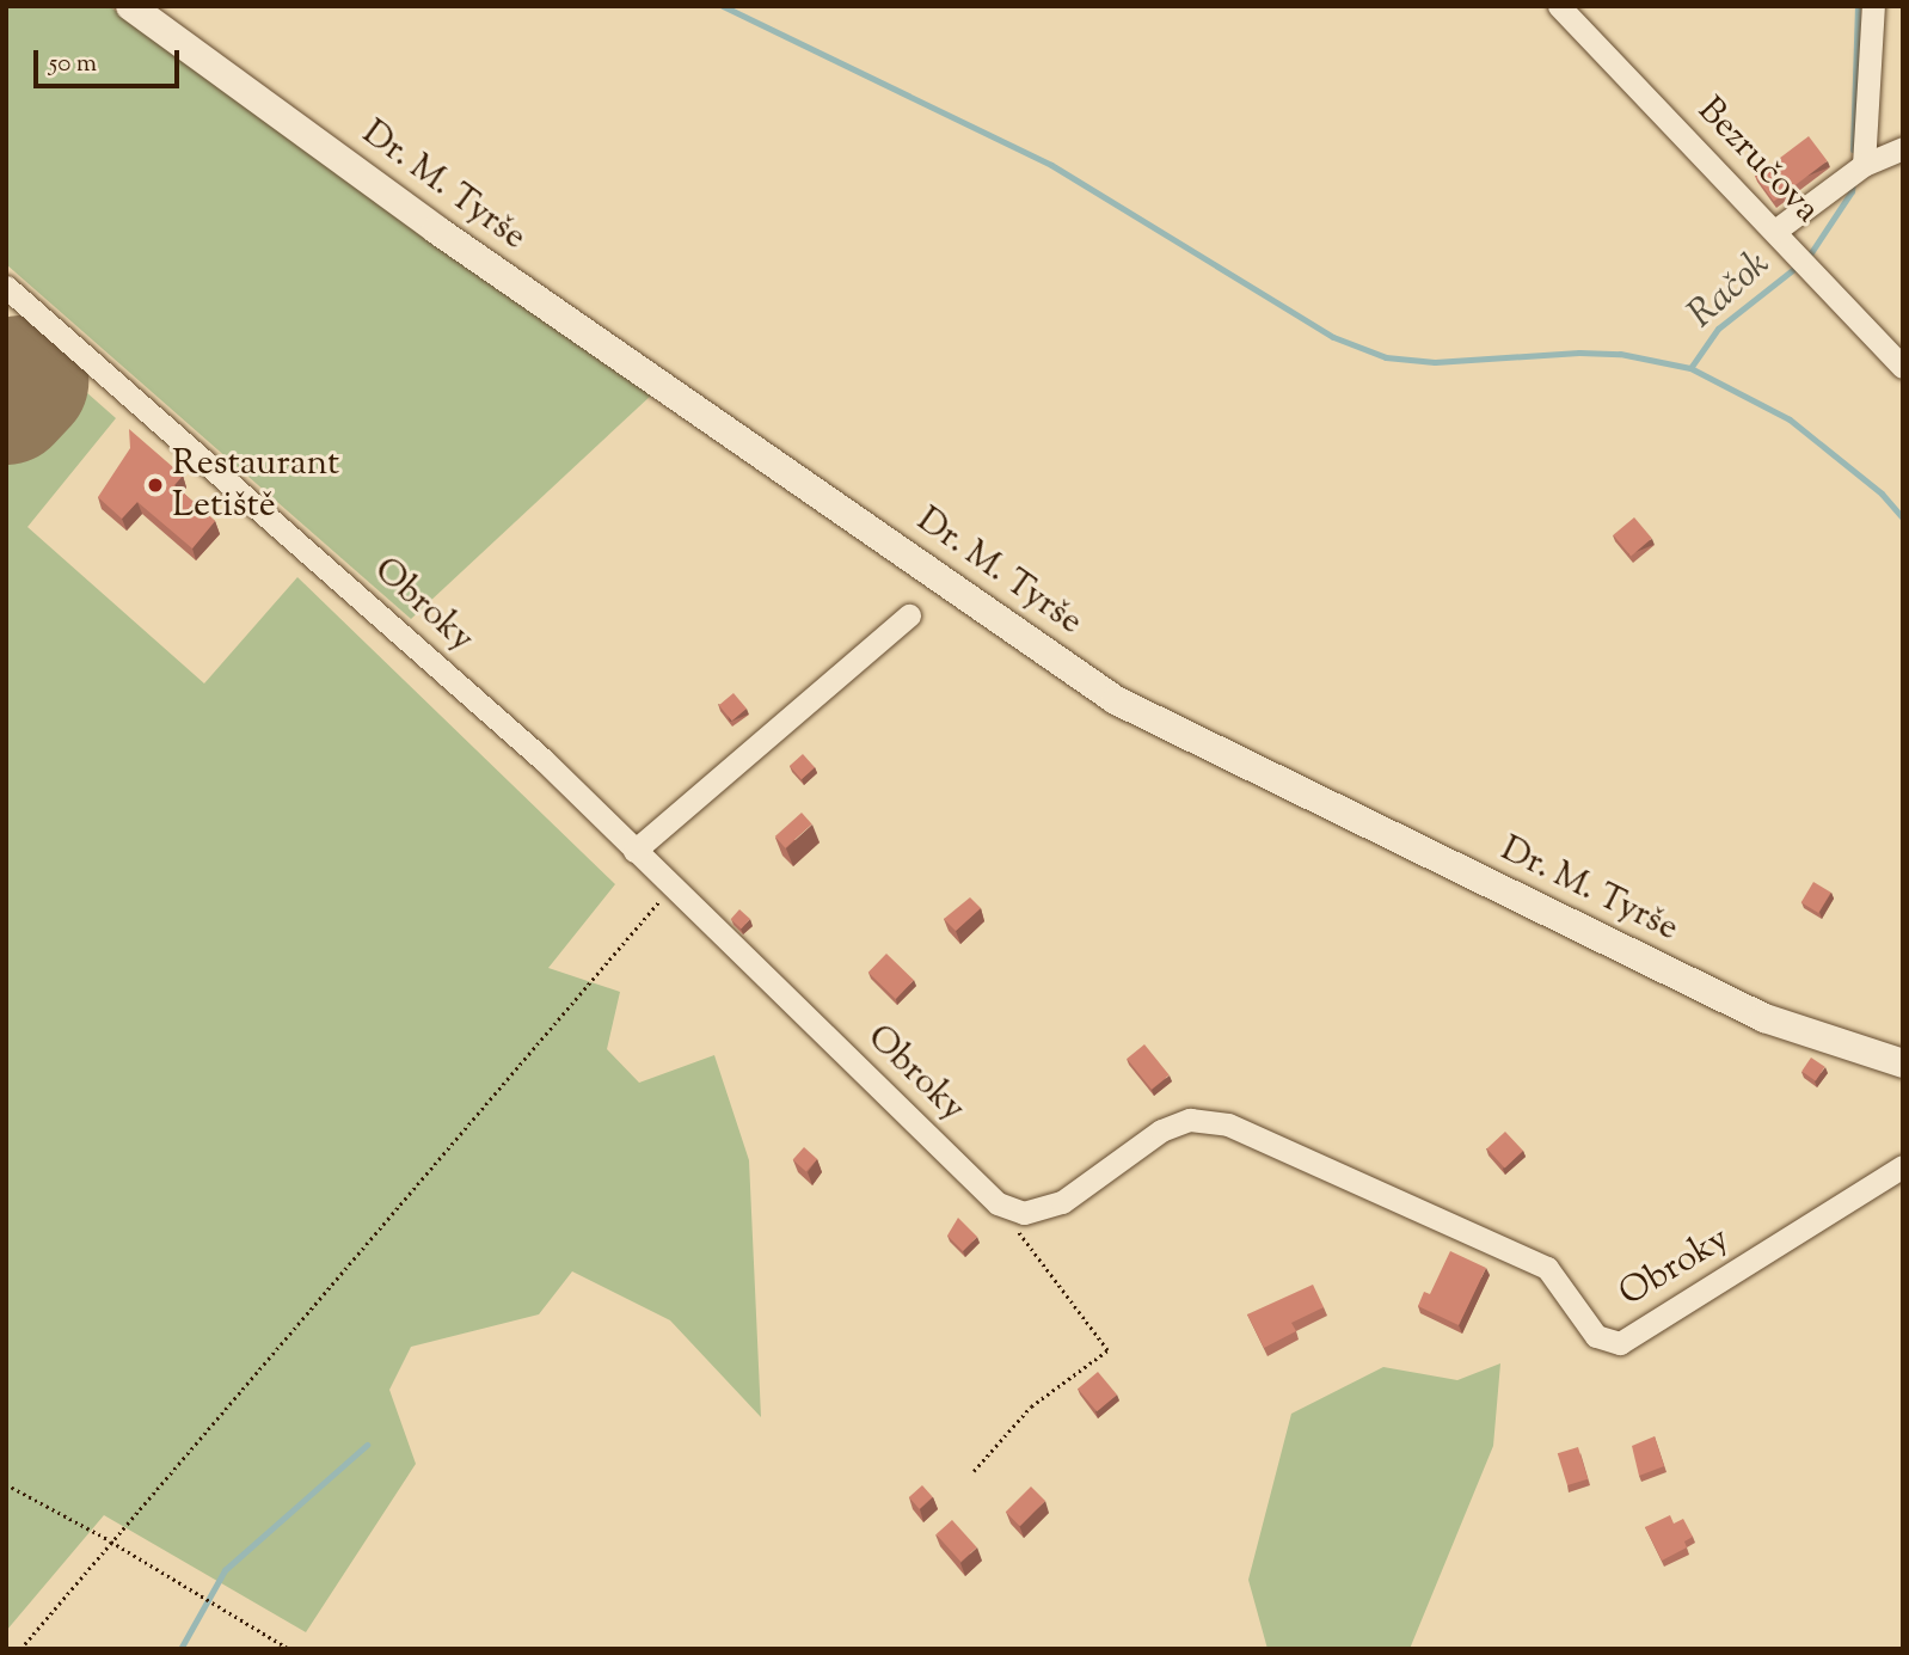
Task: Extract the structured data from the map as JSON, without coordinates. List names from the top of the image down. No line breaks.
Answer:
{"streets":{"street":["Bezručova","Dr. M. Tyrše","Obroky"]},"water":["Račok"],"places":["Restaurant Letiště"],"scale_bar":"50 m"}
